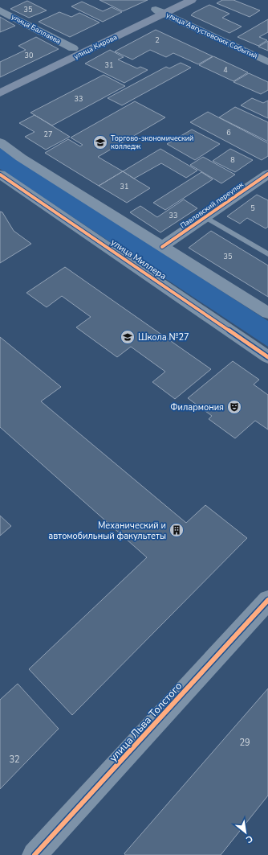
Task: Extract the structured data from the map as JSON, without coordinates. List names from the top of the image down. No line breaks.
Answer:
{"streets":{"main road":["улица Кирова"],"street":["улица Баллаева","улица Августовских Событий","Павловский переулок","улица Миллера","улица Льва Толстого"]},"crossings":[["улица Баллаева","улица Кирова"],["улица Августовских Событий","улица Кирова"]],"places":{"school or university":["Торгово-экономический колледж","Школа №27"],"theatre":["Филармония"],"building":["Механический и автомобильный факультеты"]},"house_numbers":["35","2","30","31","4","33","6","27","8","31","5","33","35","29","32"],"north":"bottom right"}
